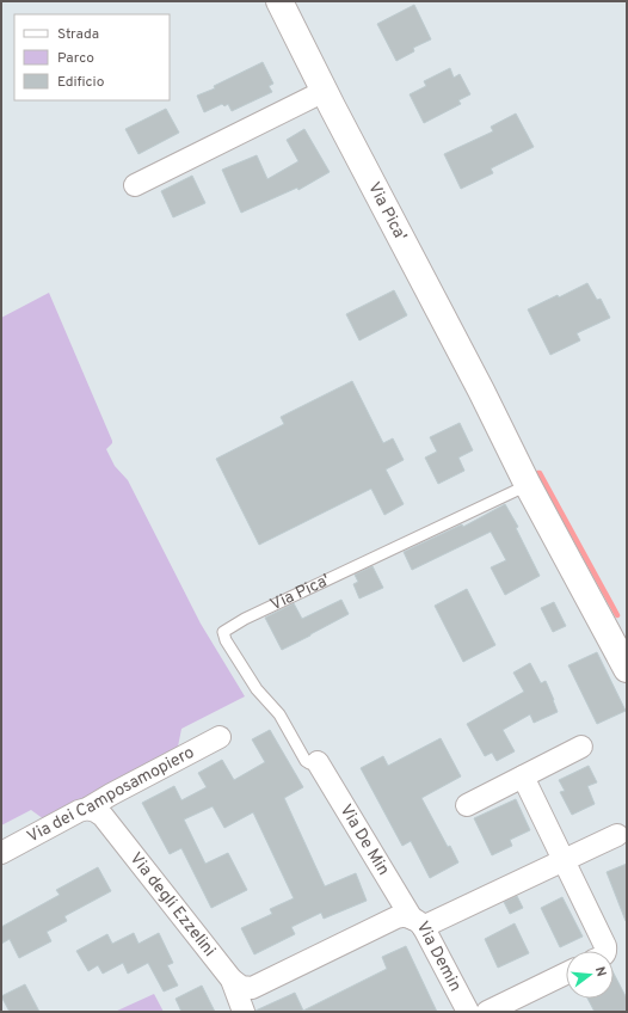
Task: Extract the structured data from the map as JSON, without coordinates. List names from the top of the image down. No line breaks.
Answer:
{"streets":{"street":["Via Pica'","Via dei Camposamopiero","Via De Min","Via degli Ezzelini","Via Demin"]},"crossings":[["Via Pica'","Via De Min"],["Via dei Camposamopiero","Via degli Ezzelini"],["Via De Min","Via Demin"]],"legend":["Strada","Parco","Edificio"],"north":"right"}
